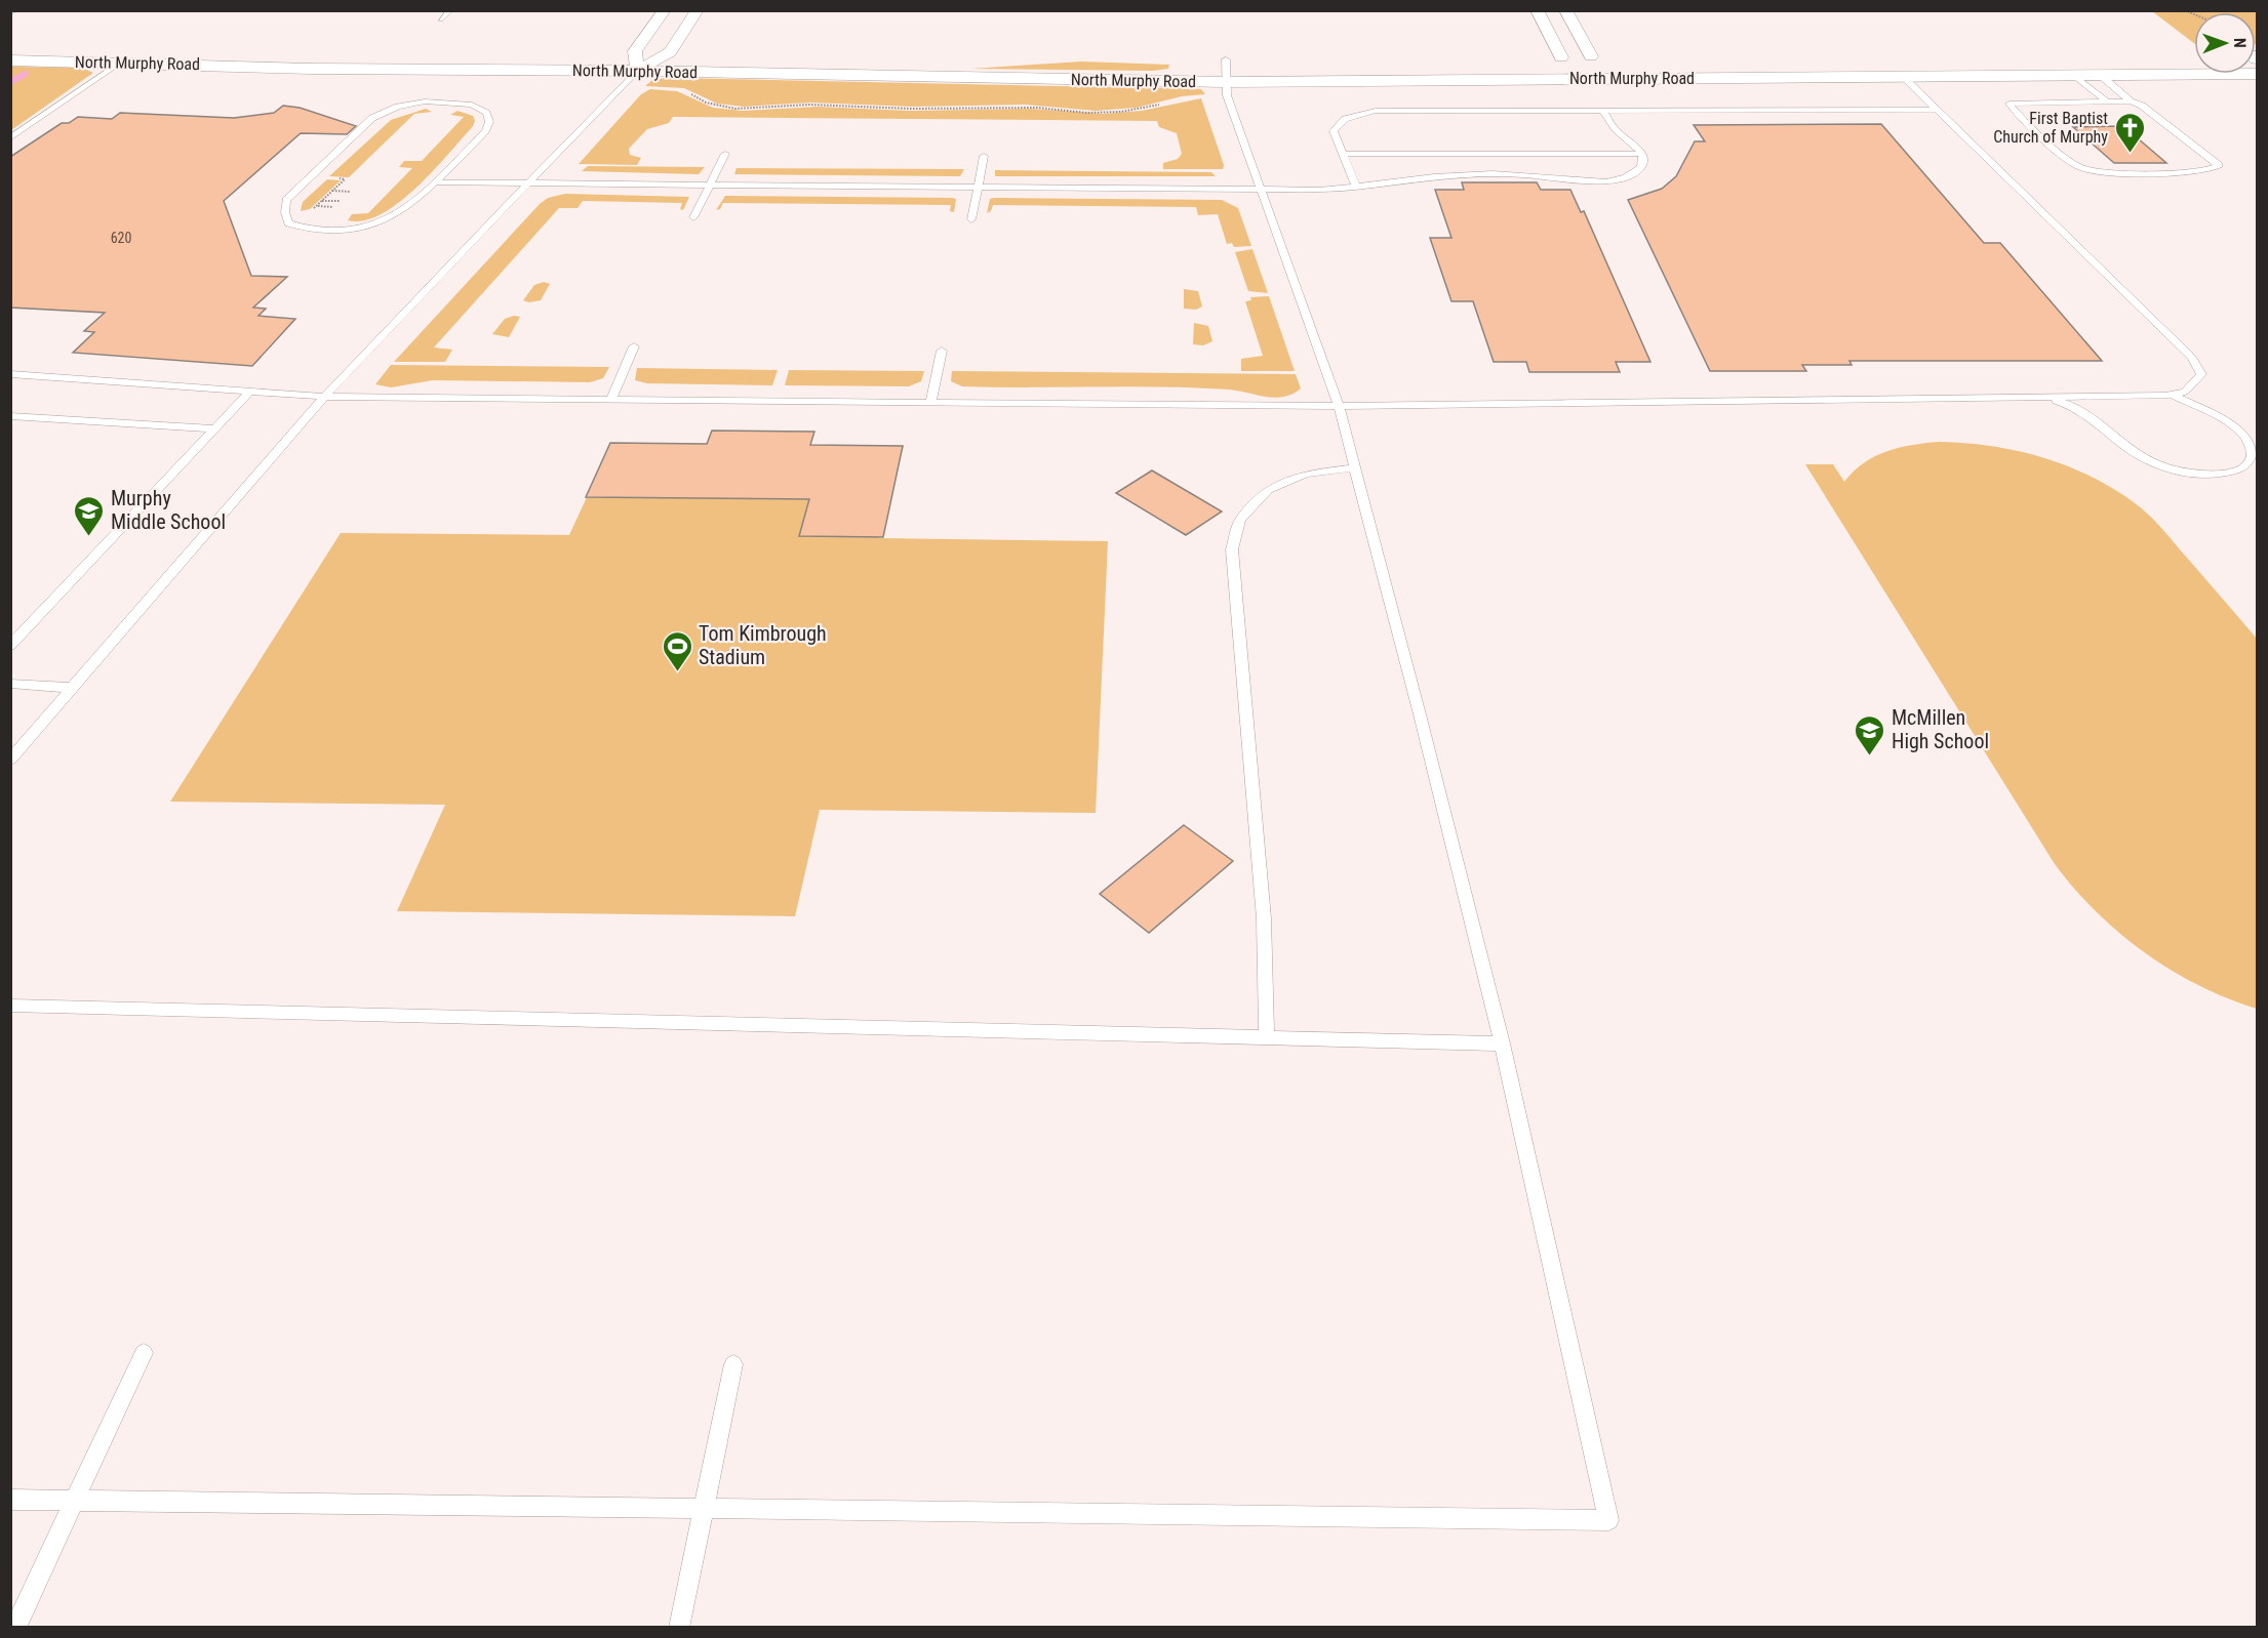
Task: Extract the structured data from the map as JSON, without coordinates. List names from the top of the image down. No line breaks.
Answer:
{"streets":{"main road":["North Murphy Road"]},"places":{"church":["First Baptist Church of Murphy"],"school or university":["Murphy Middle School","McMillen High School"],"sports":["Tom Kimbrough Stadium"]},"house_numbers":["620"],"north":"right"}
